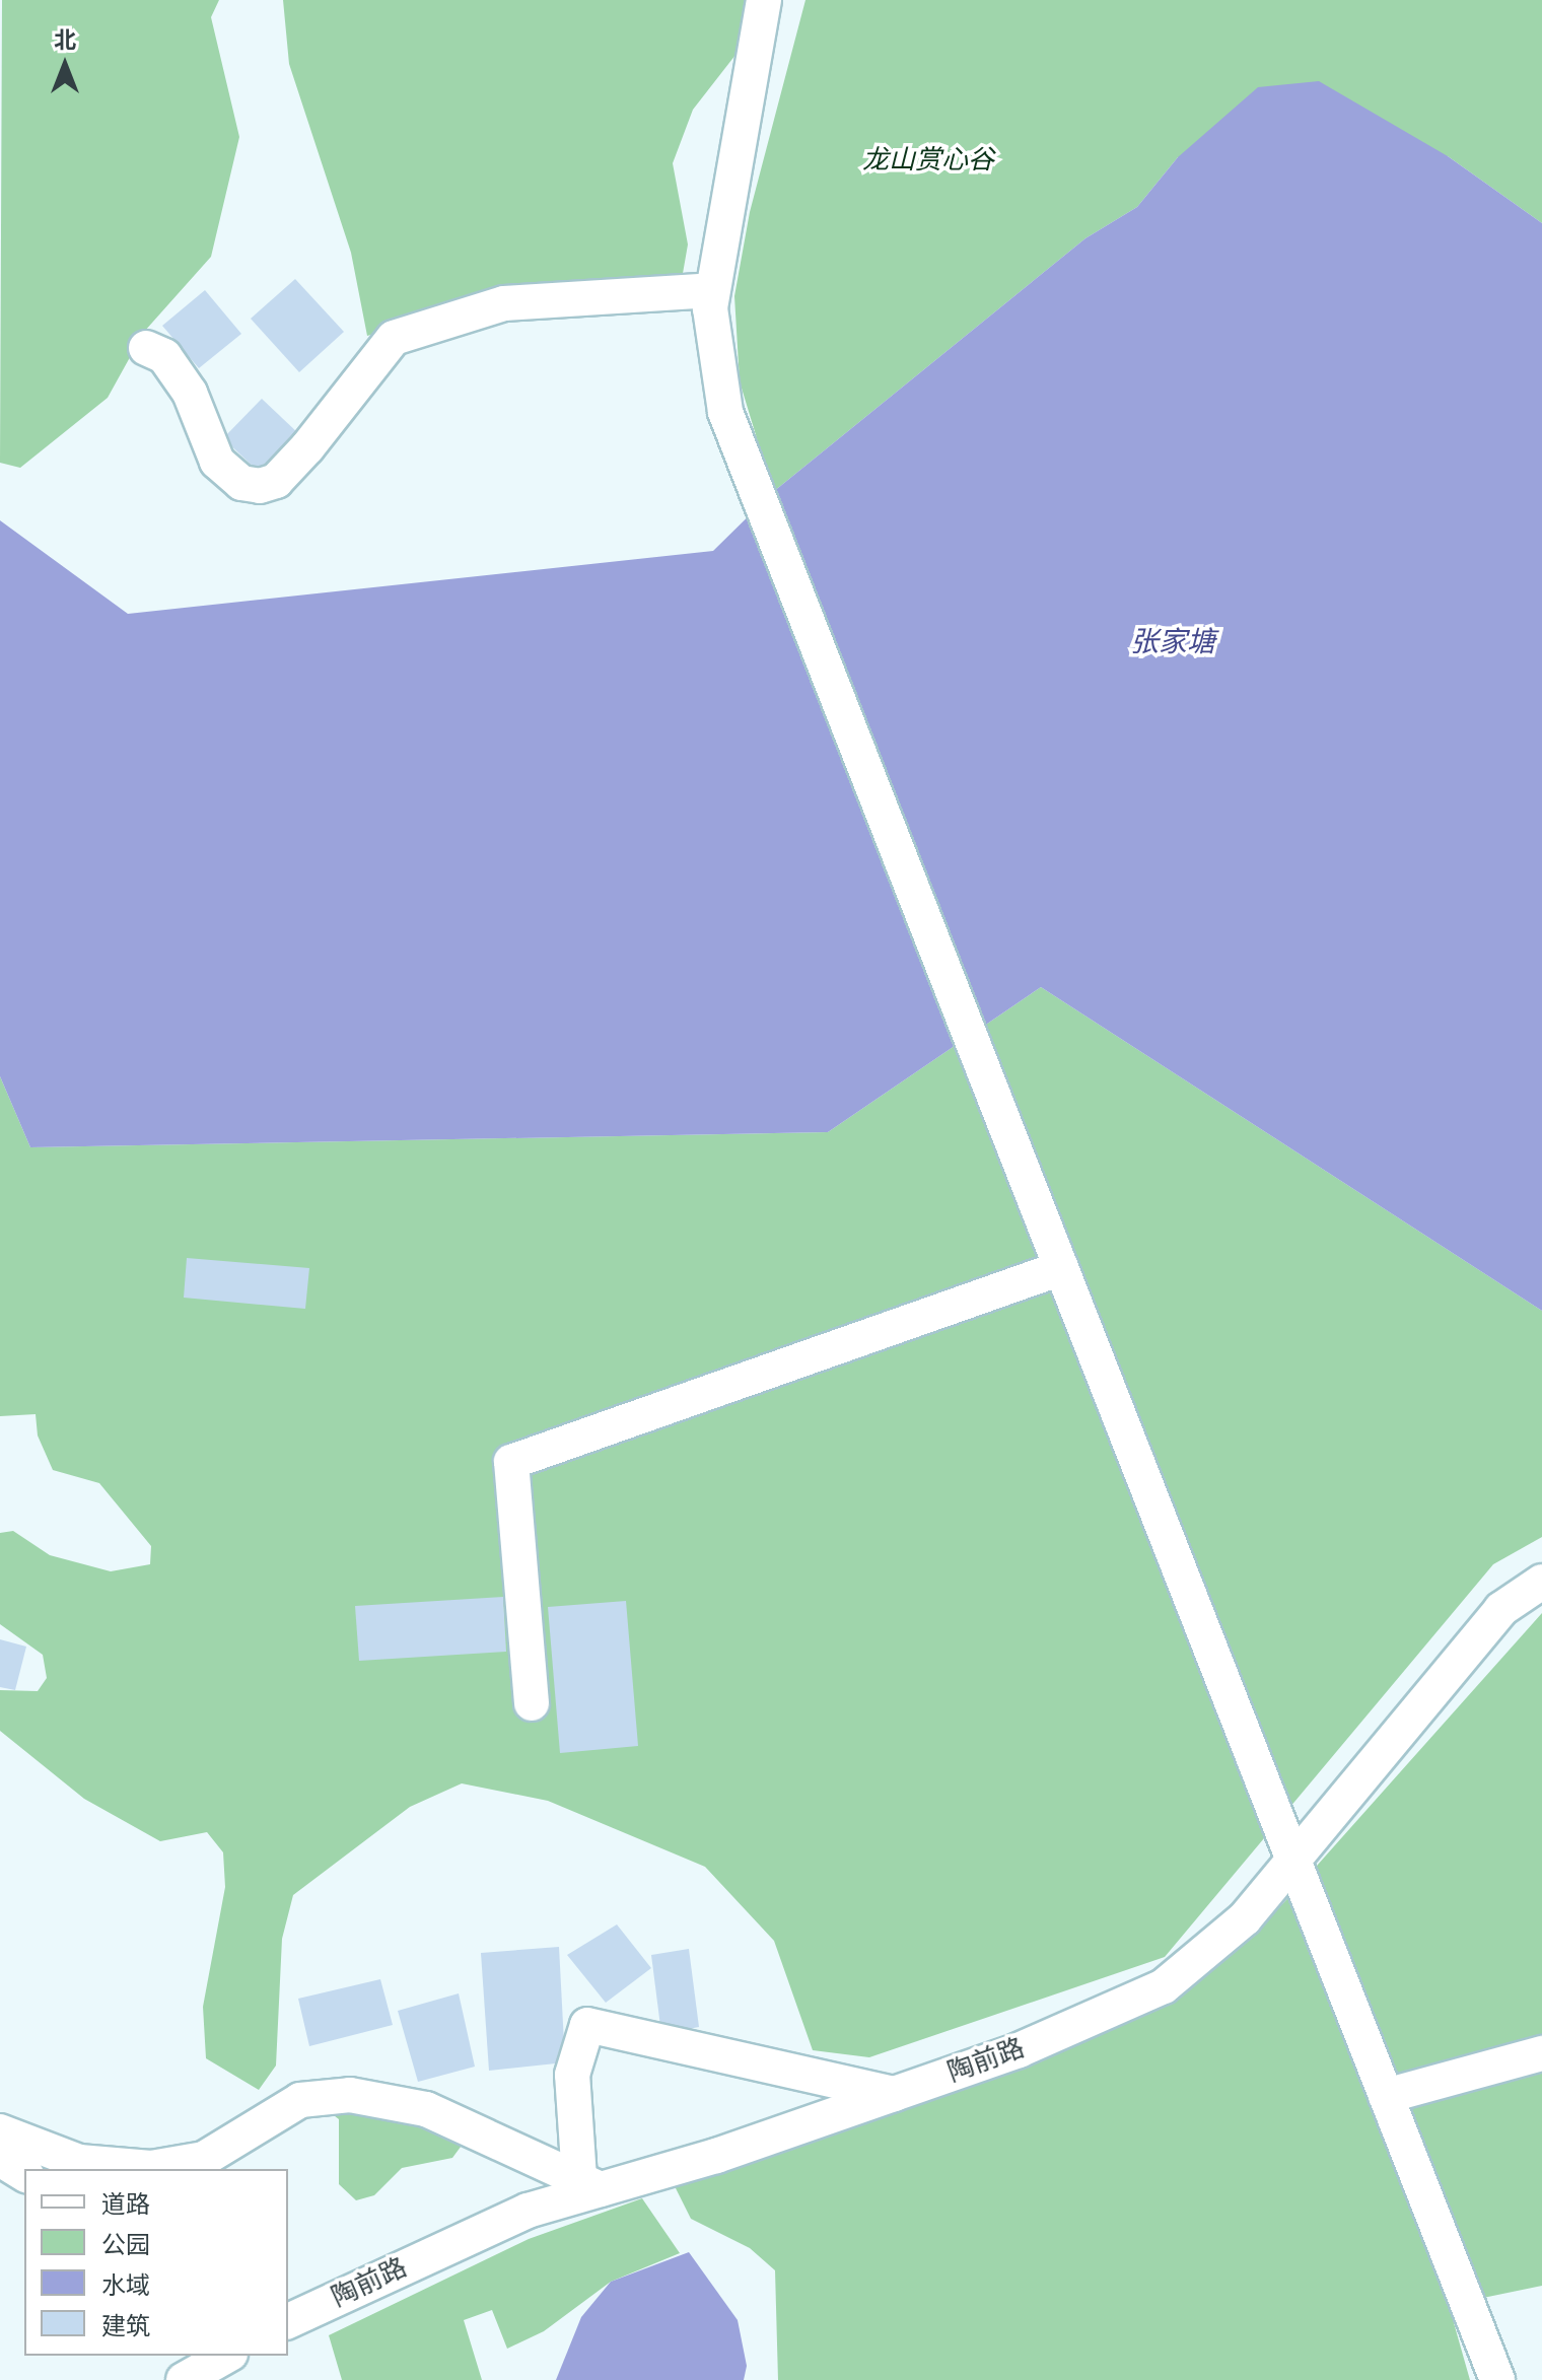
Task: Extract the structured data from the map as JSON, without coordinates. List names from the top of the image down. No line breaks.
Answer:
{"streets":{"street":["陶前路"]},"water":["张家塘"],"parks":["龙山赏心谷"],"legend":["道路","公园","水域","建筑"],"north":"top"}
